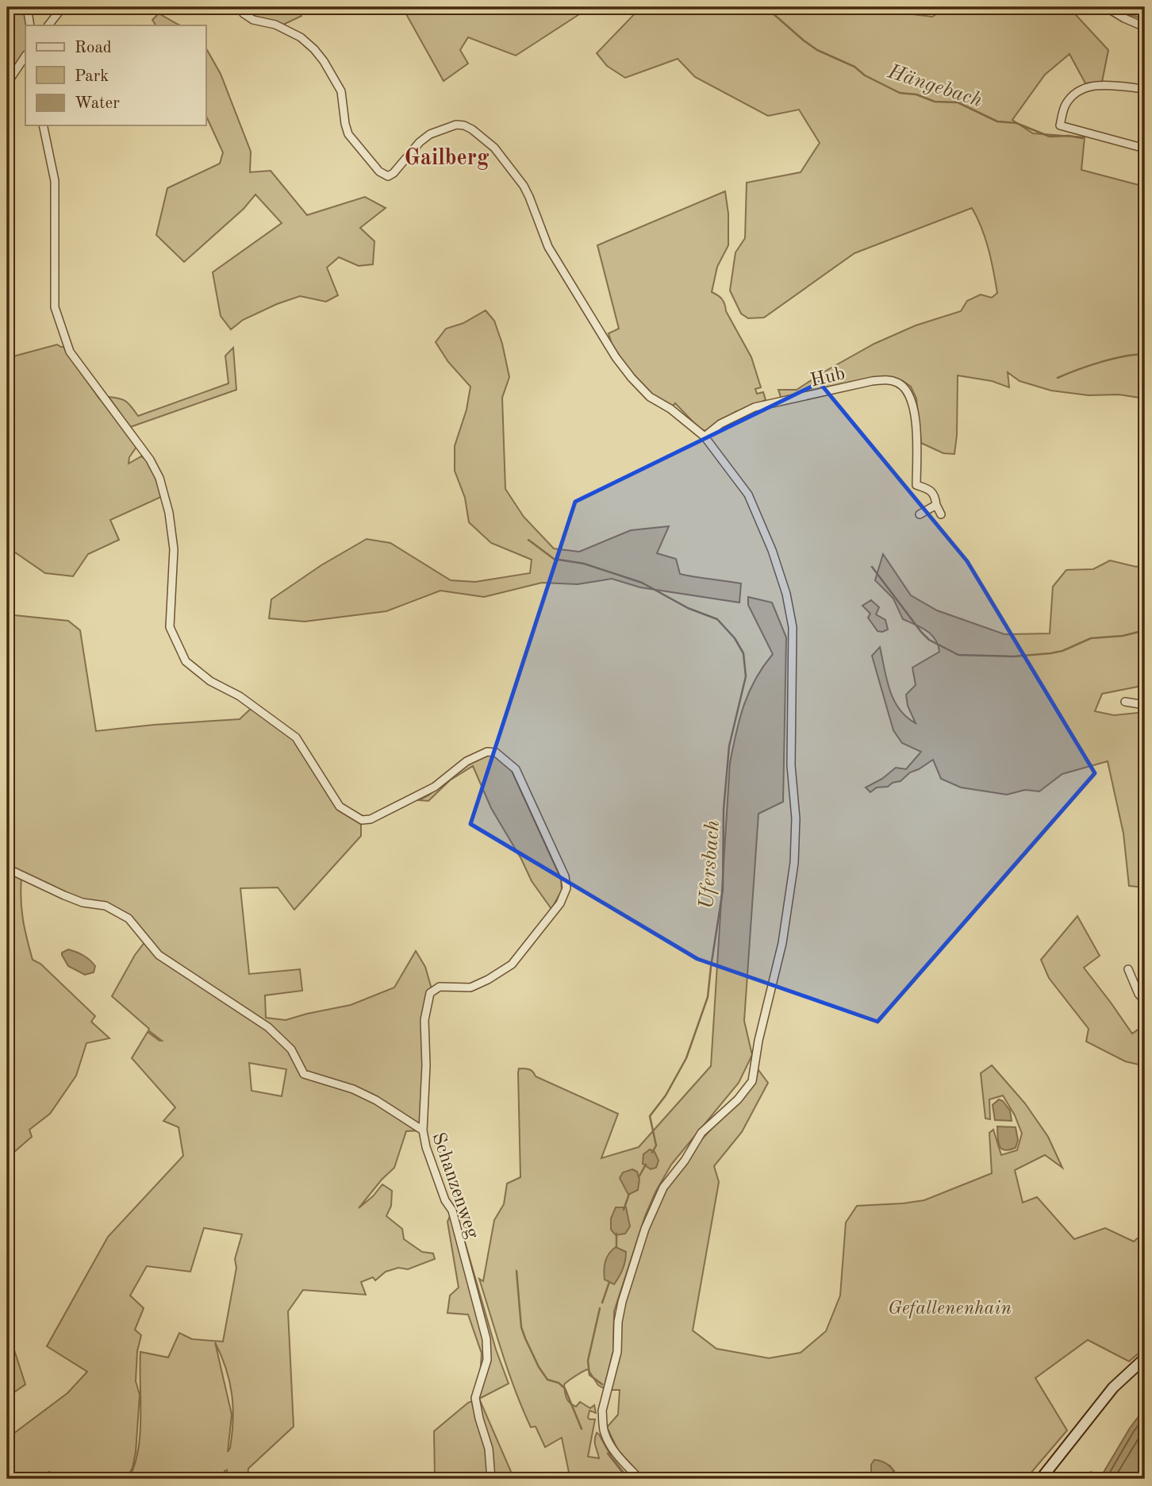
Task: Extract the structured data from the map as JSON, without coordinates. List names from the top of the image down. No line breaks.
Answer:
{"streets":{"street":["Hub","Schanzenweg"]},"districts":["Gailberg"],"water":["Hängebach","Ufersbach"],"parks":["Gefallenenhain"],"legend":["Road","Park","Water"]}
